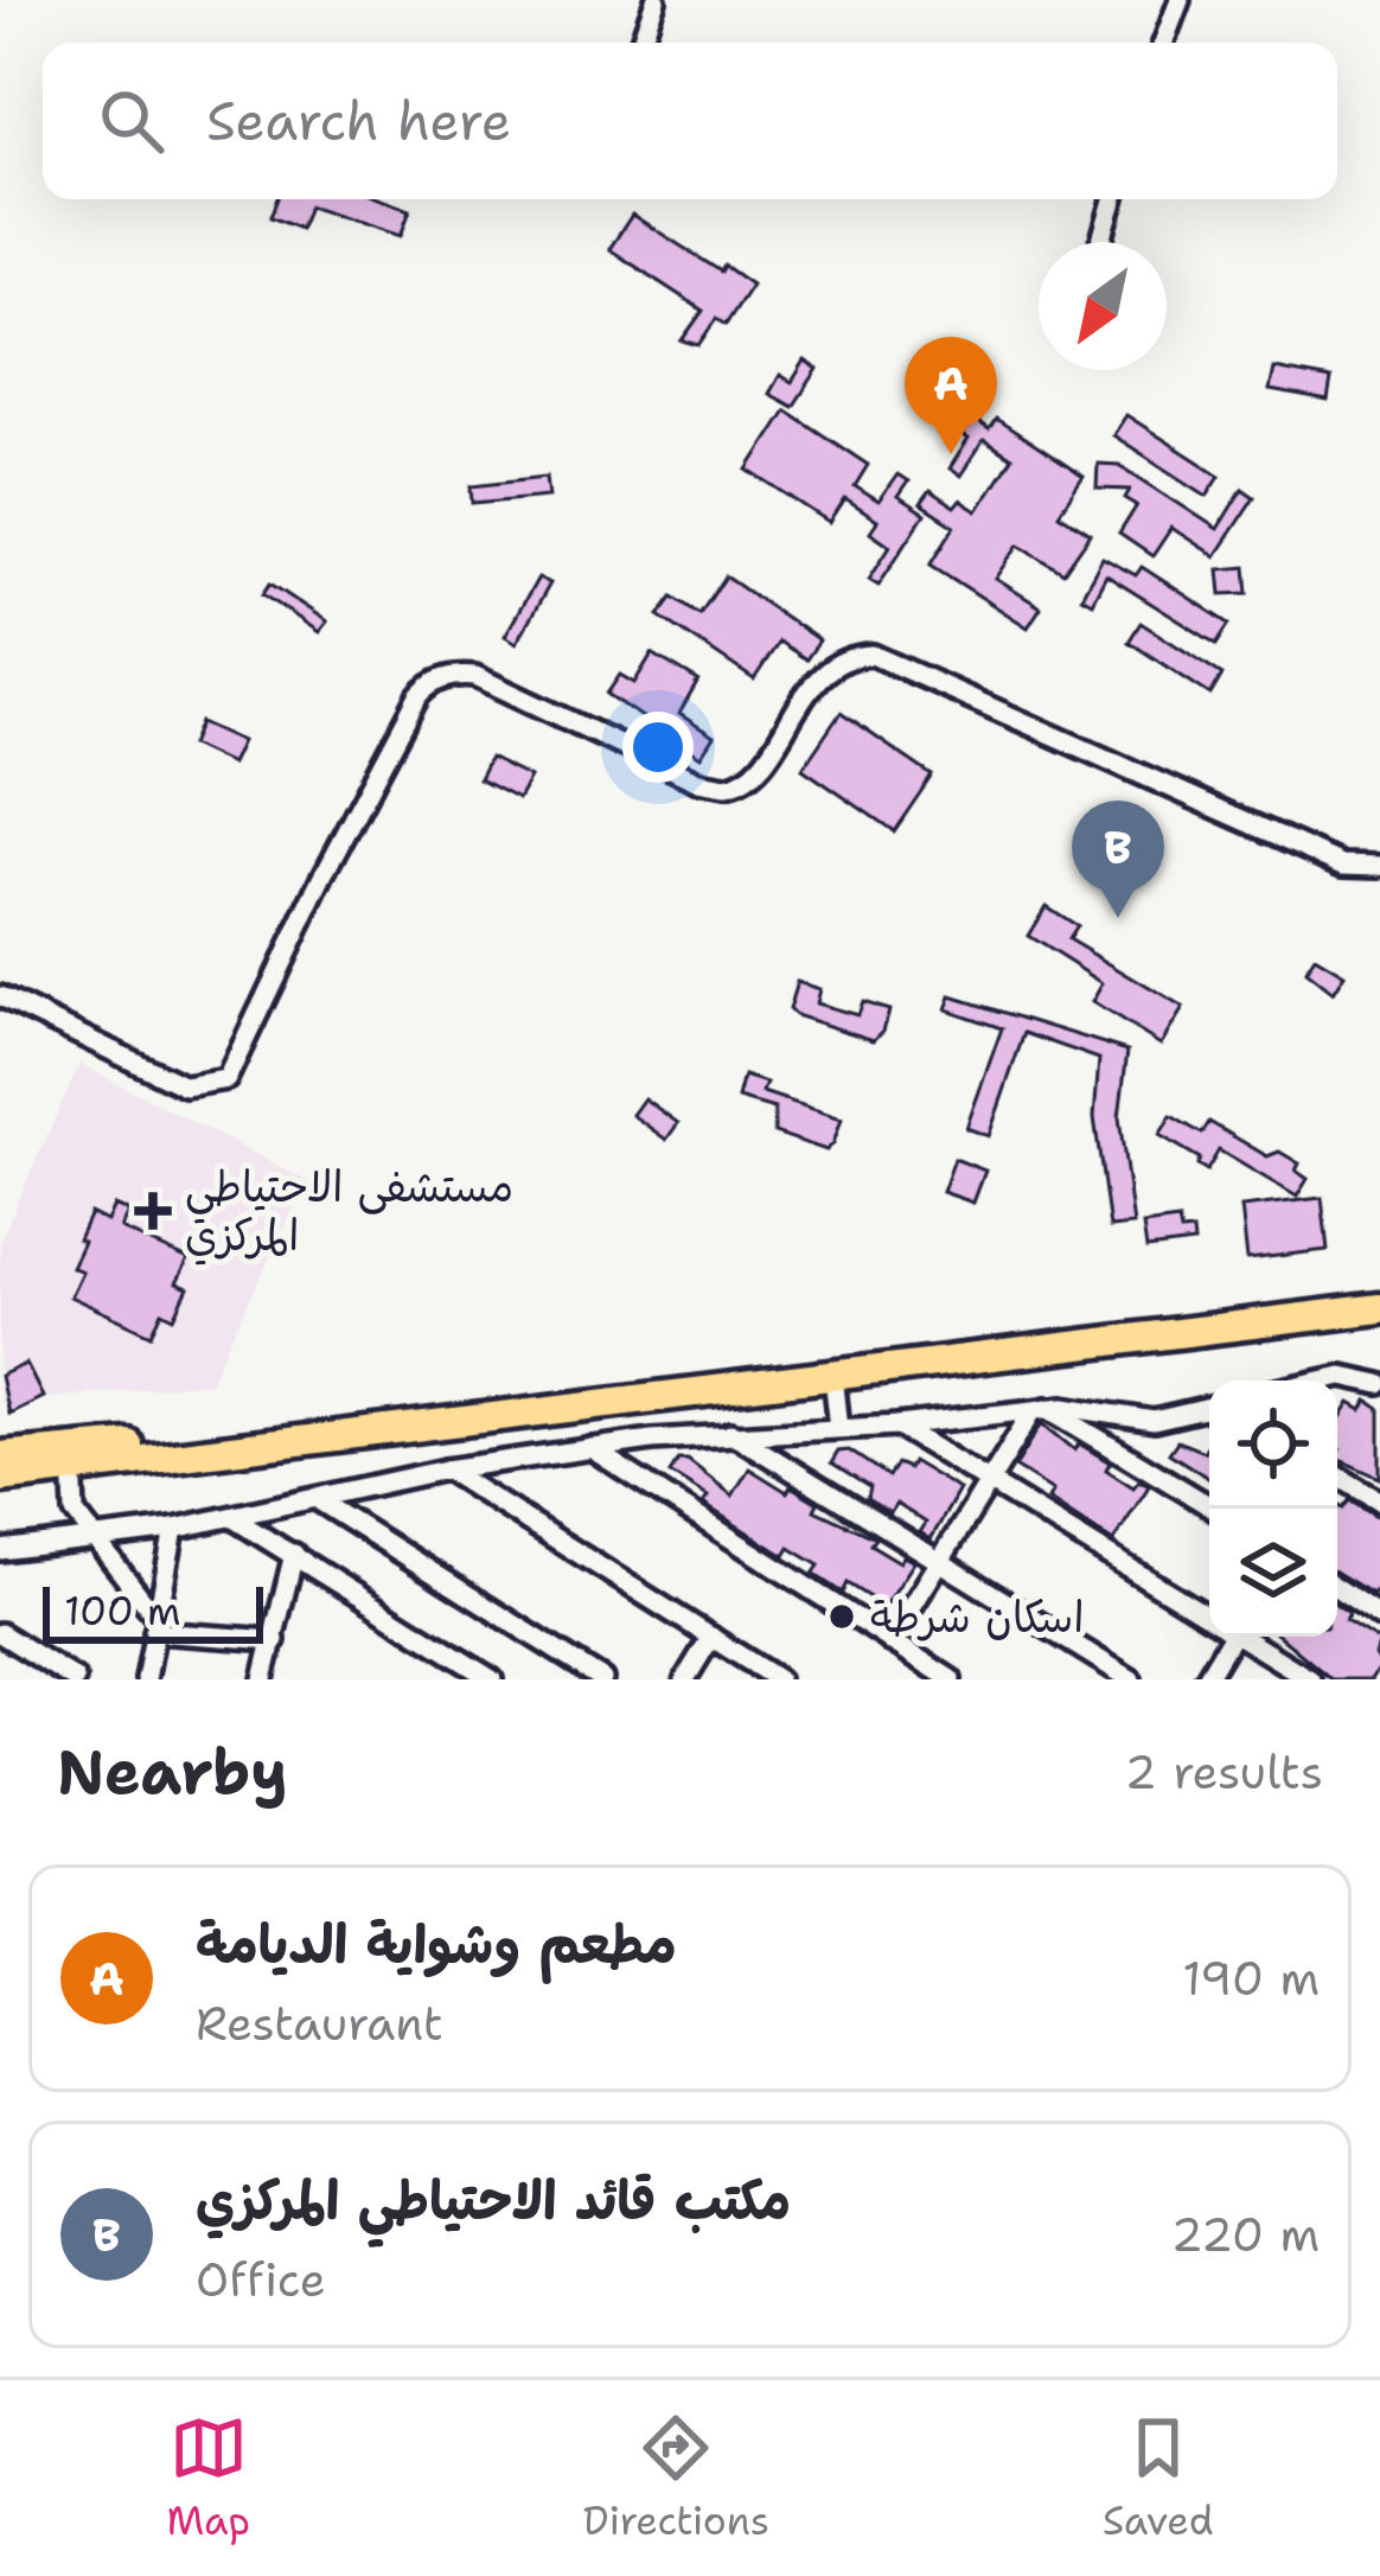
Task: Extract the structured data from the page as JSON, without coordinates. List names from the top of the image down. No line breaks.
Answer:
{"places":{"health":["مستشفى الاحتياطي المركزي"],"other":["اسكان شرطة"]},"scale_bar":"100 m","north":"bottom left","page":{"search":"Search here","pins":["A","B"],"scale":"100 m","heading":["Nearby","2 results"],"list":[{"mark":"A","name":"مطعم وشواية الديامة","note":"Restaurant","value":"190 m"},{"mark":"B","name":"مكتب قائد الاحتياطي المركزي","note":"Office","value":"220 m"}],"nav":["Map","Directions","Saved"]}}
